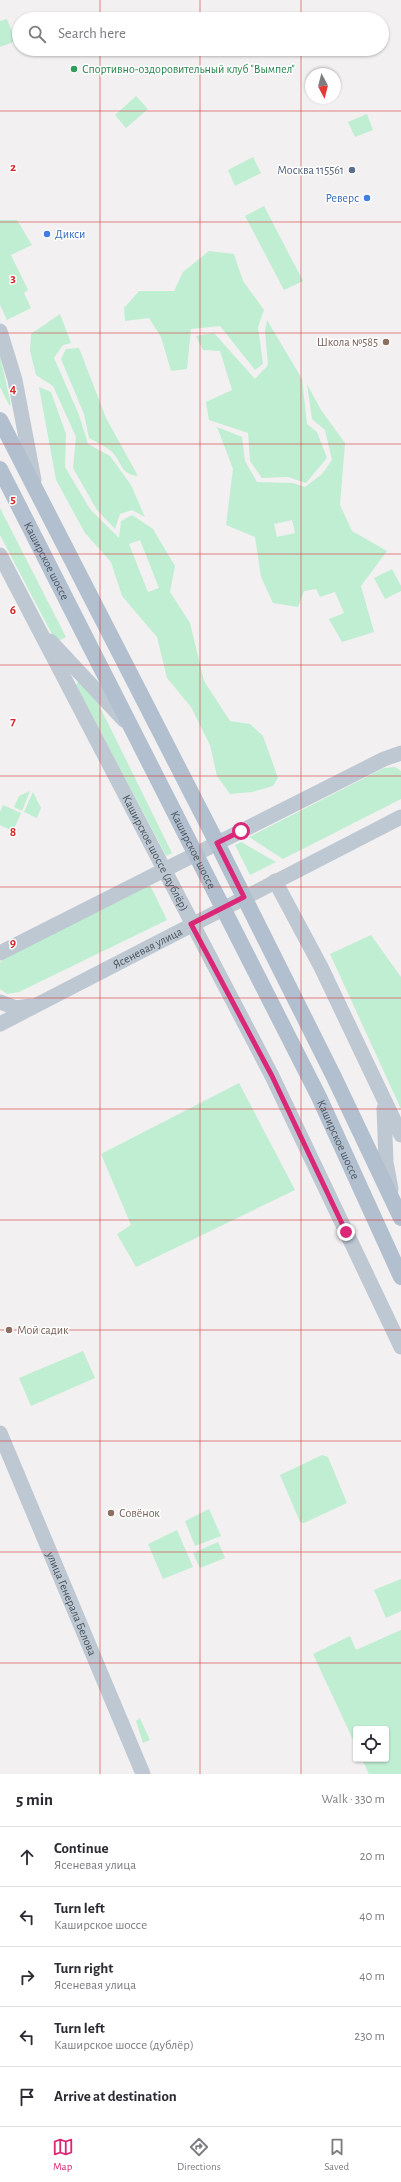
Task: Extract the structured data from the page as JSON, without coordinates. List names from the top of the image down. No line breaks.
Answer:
{"streets":{"main road":["Каширское шоссе","Каширское шоссе (дублёр)","Ясеневая улица","улица Генерала Белова"]},"crossings":[["Каширское шоссе","Ясеневая улица"],["Каширское шоссе (дублёр)","Ясеневая улица"]],"places":["Спортивно-оздоровительный клуб \"Вымпел\"","Москва 115561","Реверс","Дикси","Школа №585","Мой садик","Совёнок"],"north":"bottom","page":{"search":"Search here","heading":["5 min","Walk · 330 m"],"list":[["Continue","Ясеневая улица","20 m"],["Turn left","Каширское шоссе","40 m"],["Turn right","Ясеневая улица","40 m"],["Turn left","Каширское шоссе (дублёр)","230 m"],"Arrive at destination"],"nav":["Map","Directions","Saved"]},"grid":{"rows":["2","3","4","5","6","7","8","9"]}}
